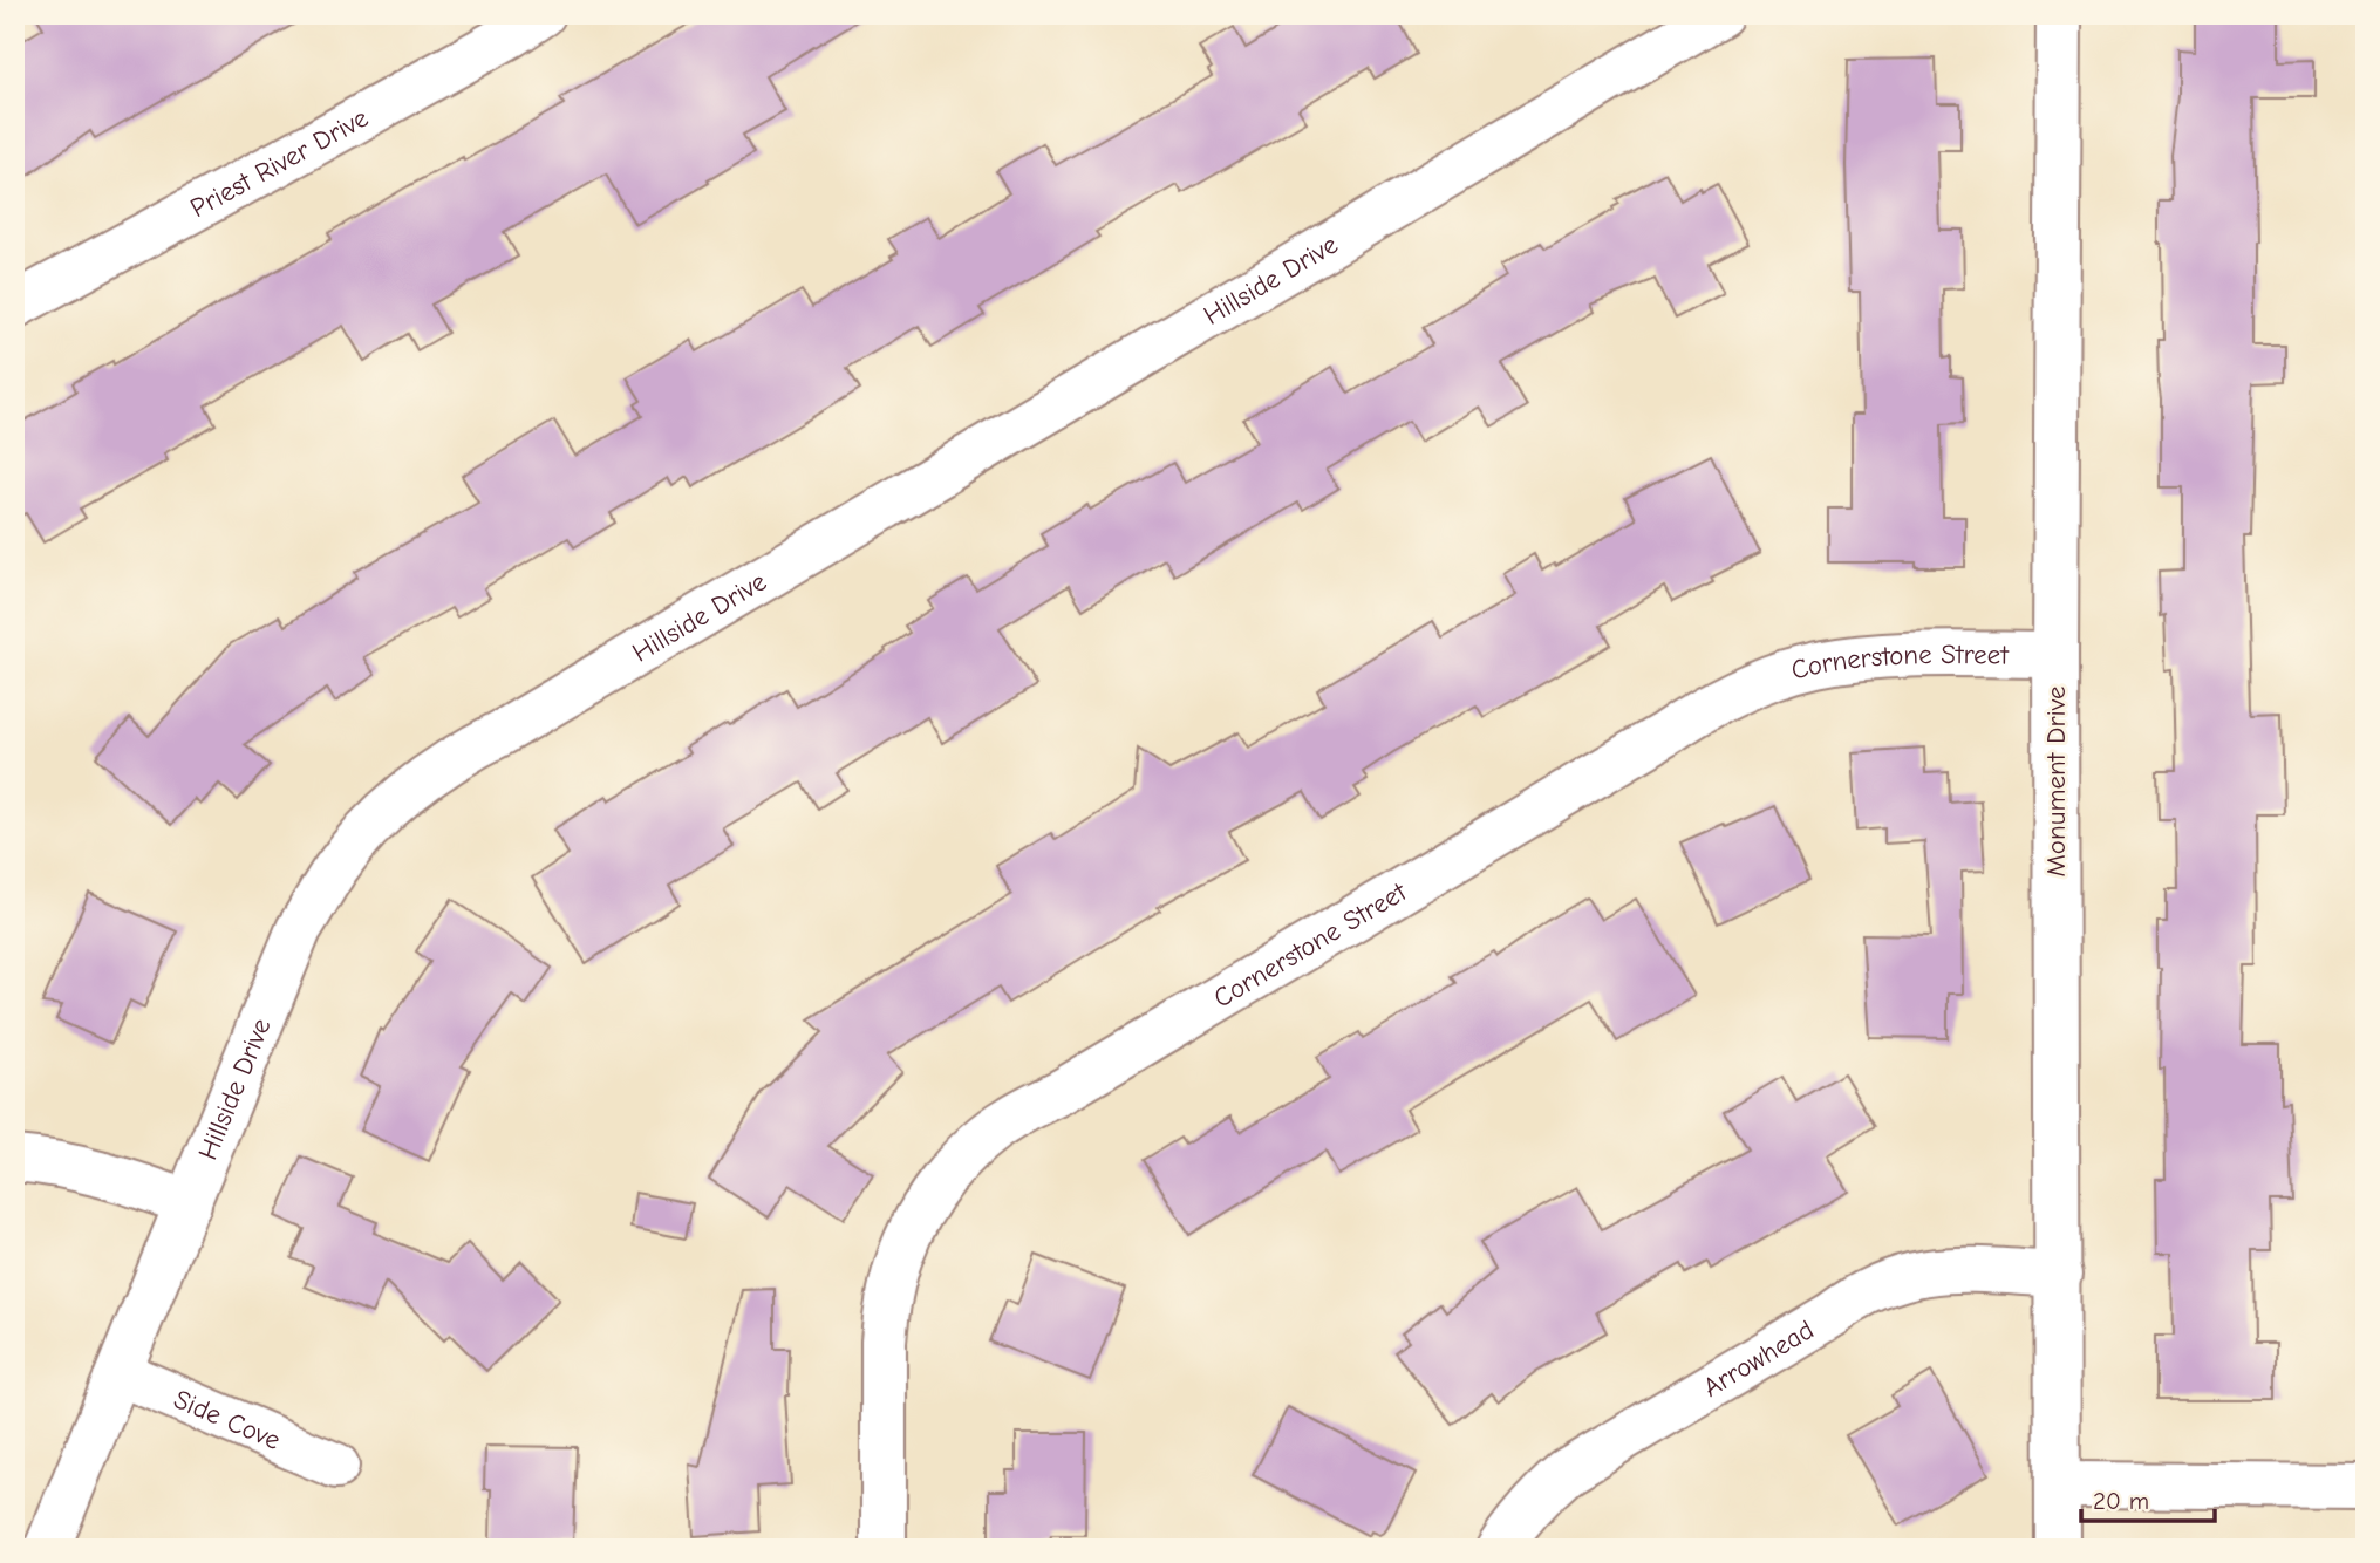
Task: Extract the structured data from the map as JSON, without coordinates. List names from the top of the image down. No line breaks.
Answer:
{"streets":{"street":["Priest River Drive","Hillside Drive","Cornerstone Street","Monument Drive","Arrowhead","Side Cove"]},"crossings":[["Hillside Drive","Side Cove"],["Cornerstone Street","Monument Drive"],["Monument Drive","Arrowhead"]],"scale_bar":"20 m"}
